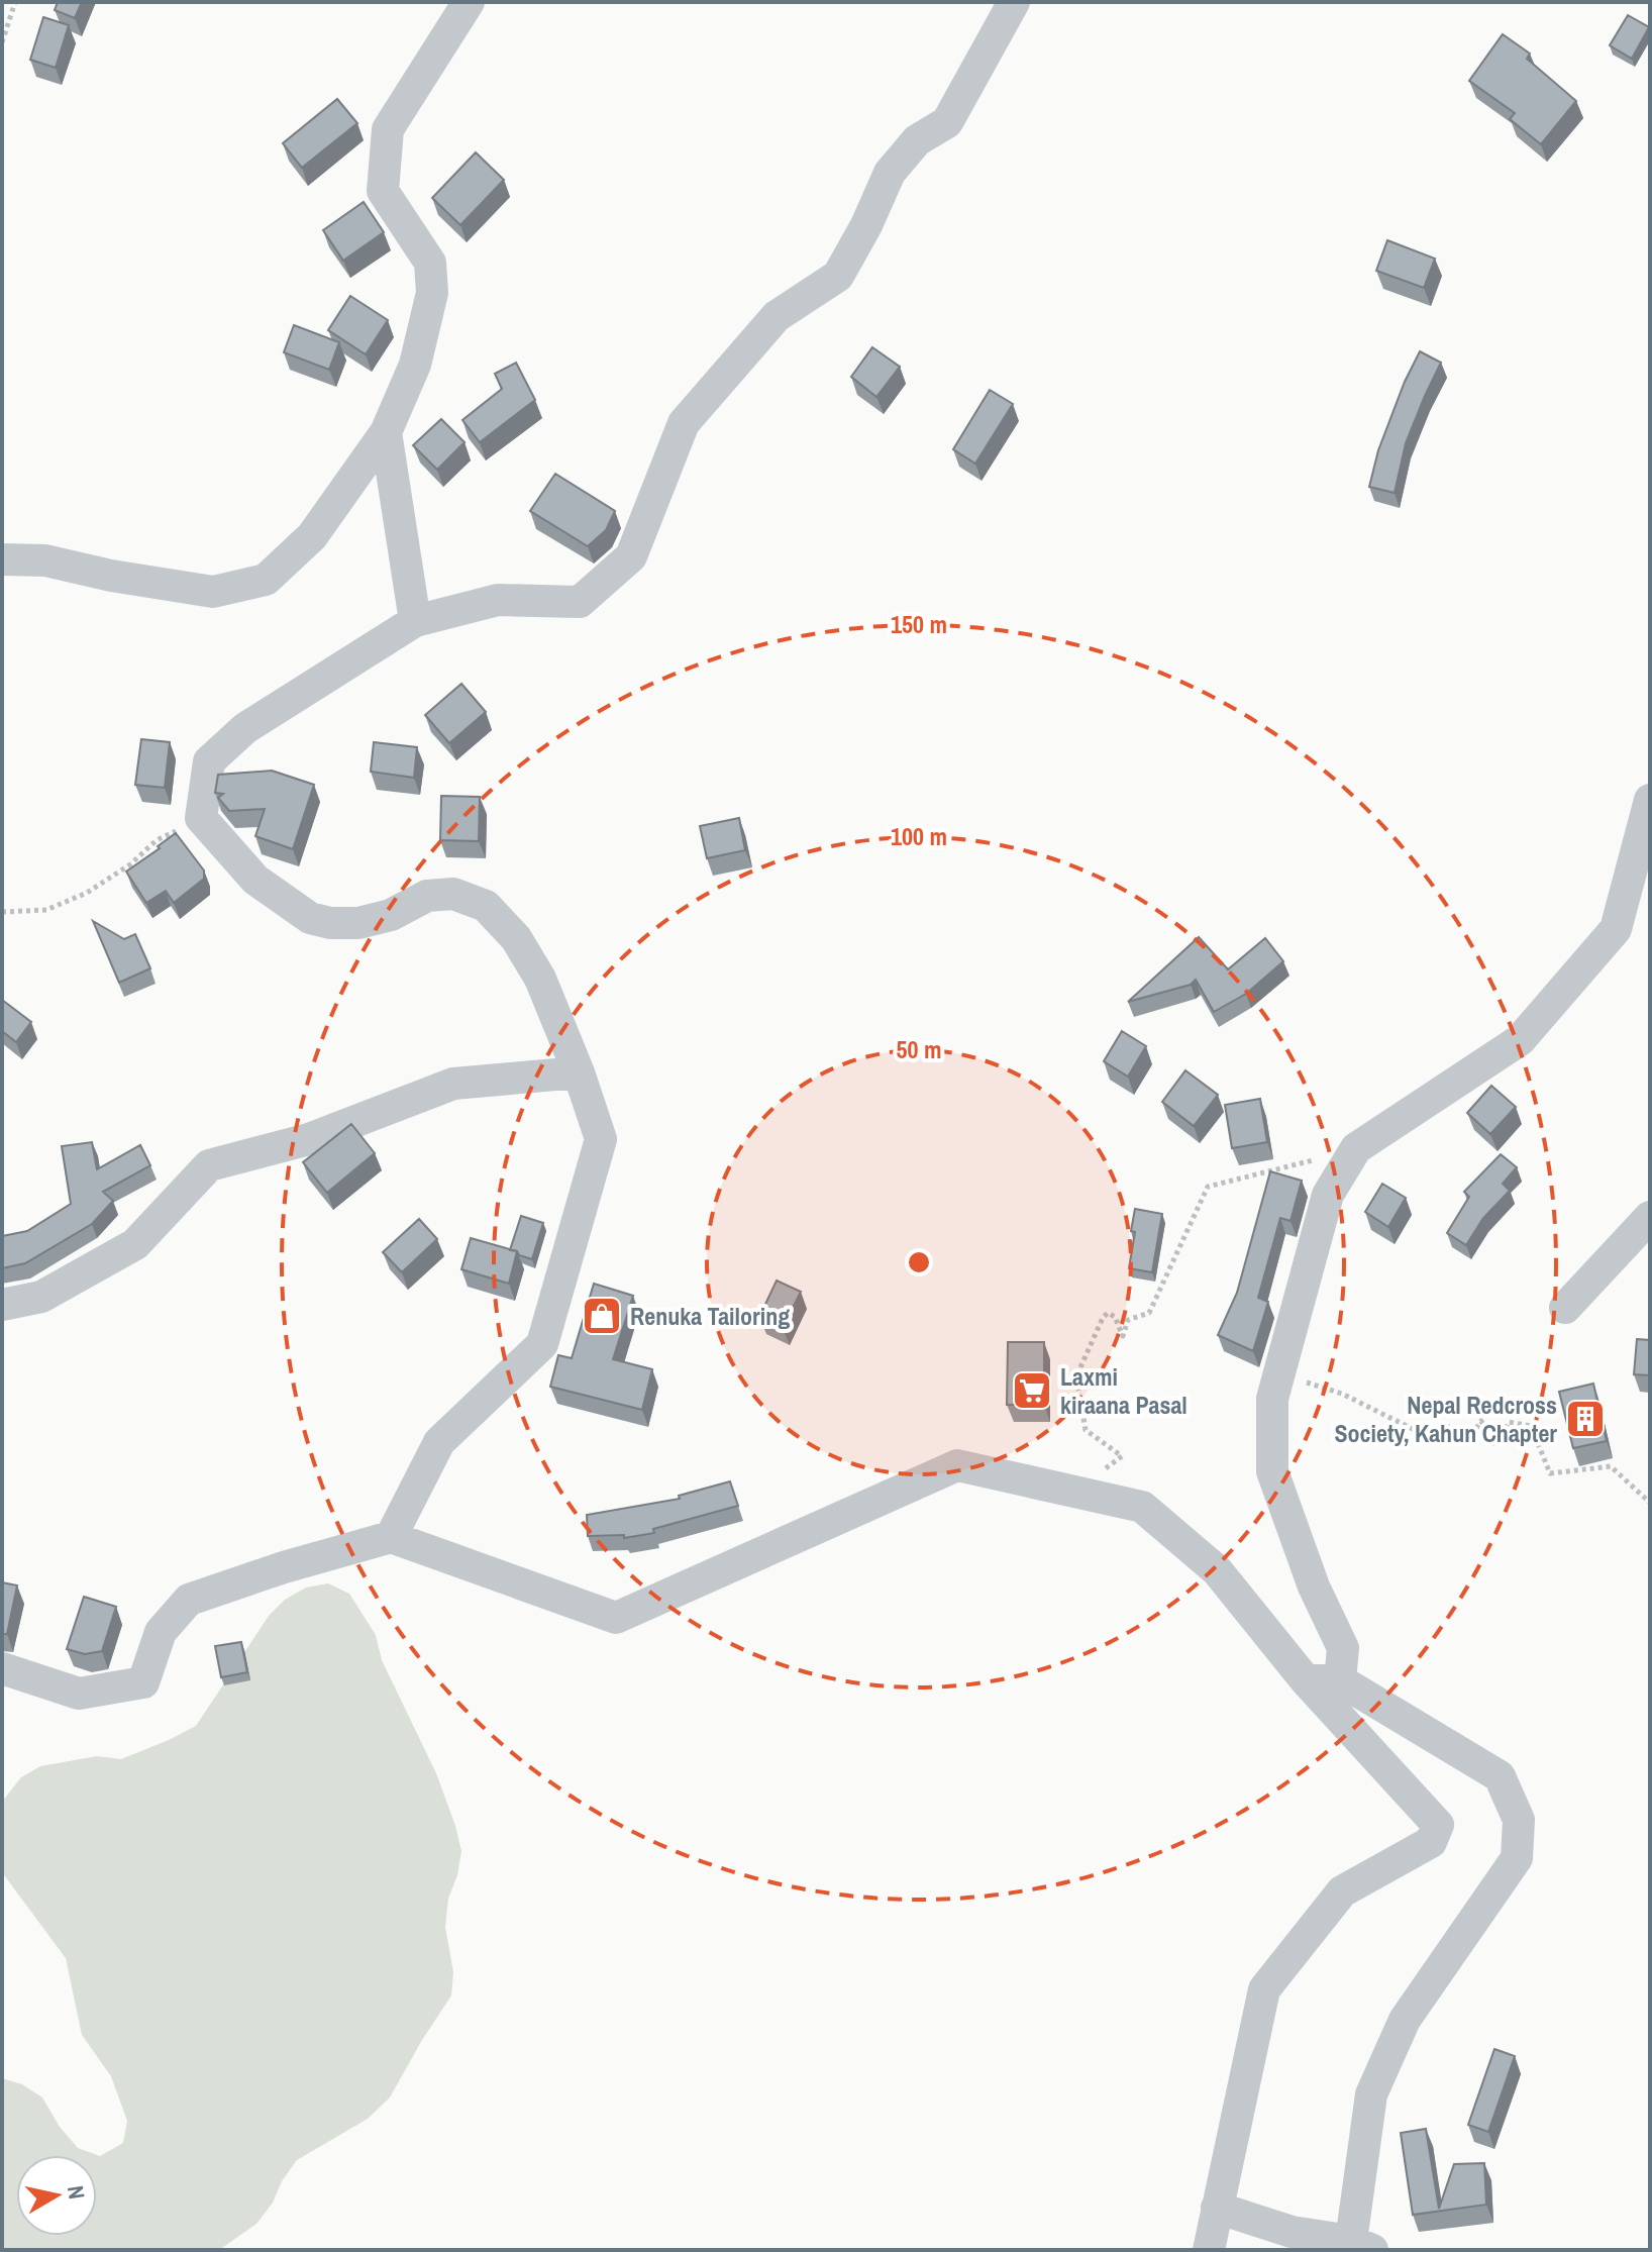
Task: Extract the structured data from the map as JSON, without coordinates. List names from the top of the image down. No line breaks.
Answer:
{"places":{"shop":["Renuka Tailoring"],"supermarket":["Laxmi kiraana Pasal"],"building":["Nepal Redcross Society, Kahun Chapter"]},"north":"right","rings":["150 m","100 m","50 m"]}
